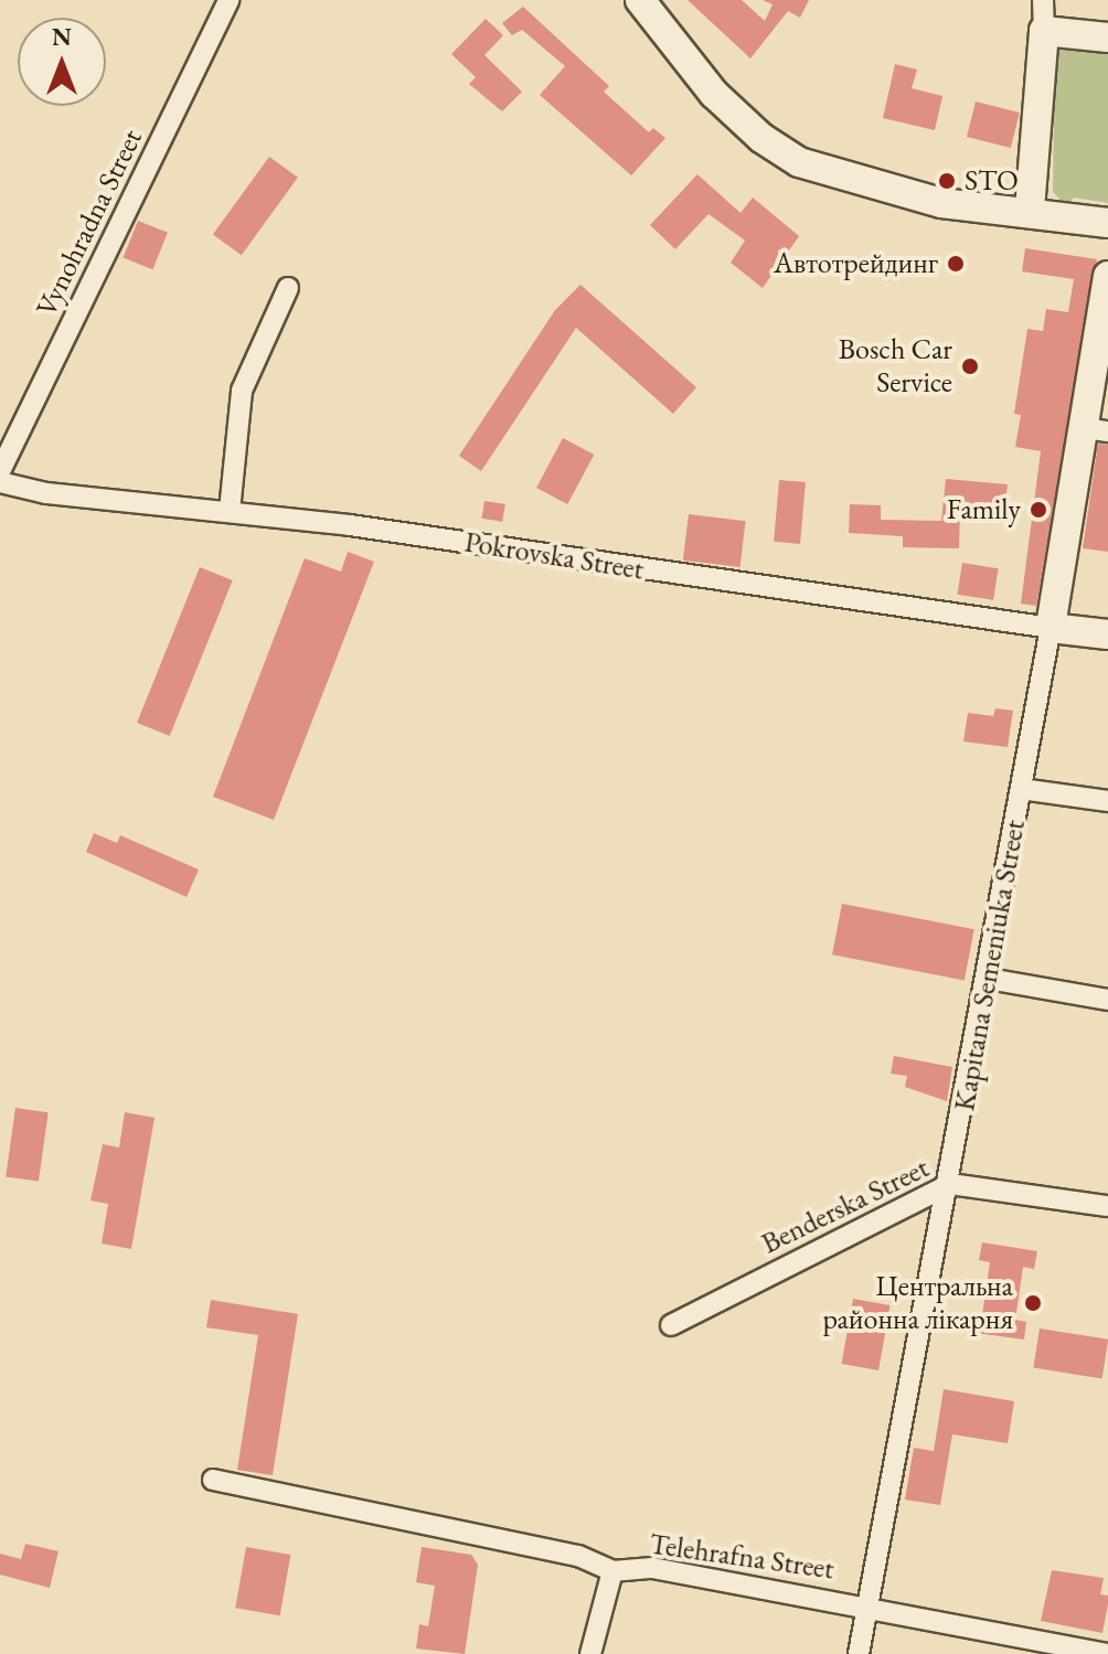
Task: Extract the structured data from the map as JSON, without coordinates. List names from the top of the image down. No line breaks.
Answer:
{"streets":{"main road":["Pokrovska Street","Kapitana Semeniuka Street"],"street":["Vynohradna Street","Benderska Street","Telehrafna Street"]},"crossings":[["Pokrovska Street","Kapitana Semeniuka Street"],["Kapitana Semeniuka Street","Benderska Street"],["Kapitana Semeniuka Street","Telehrafna Street"]],"places":["STO","Автотрейдинг","Bosch Car Service","Family","Центральна районна лікарня"],"north":"top"}
